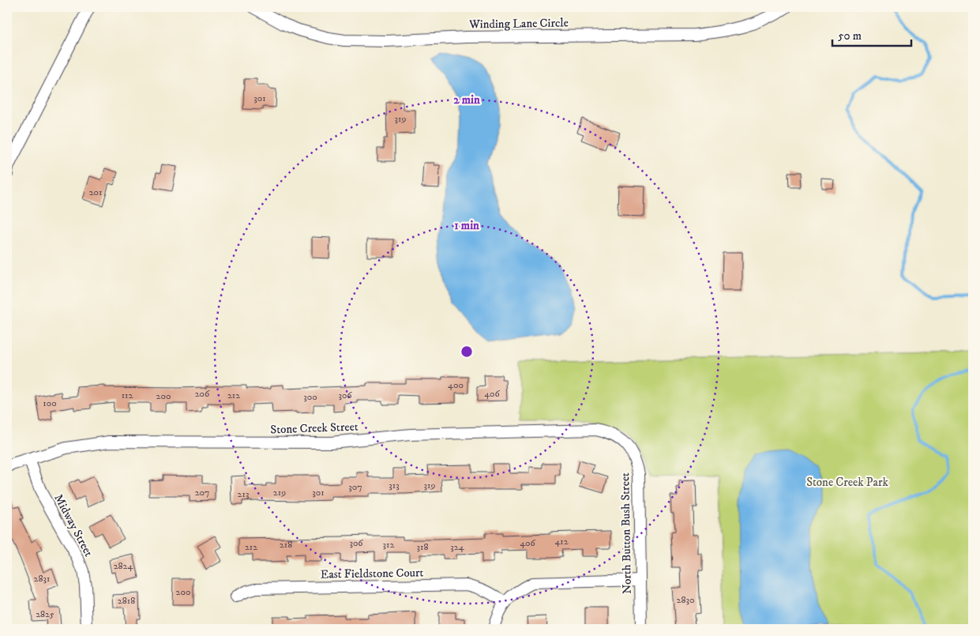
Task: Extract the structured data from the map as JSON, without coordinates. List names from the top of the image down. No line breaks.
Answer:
{"streets":{"street":["Winding Lane Circle","Stone Creek Street","Midway Street","North Button Bush Street","East Fieldstone Court"]},"crossings":[["Stone Creek Street","Midway Street"],["Stone Creek Street","North Button Bush Street"]],"parks":["Stone Creek Park"],"house_numbers":["301","319","201","400","206","406","112","212","306","200","300","100","313","319","307","207","219","301","213","412","306","406","218","312","212","318","324","2824","2831","200","2830","2818","2825"],"scale_bar":"50 m","rings":["2 min","1 min"]}
